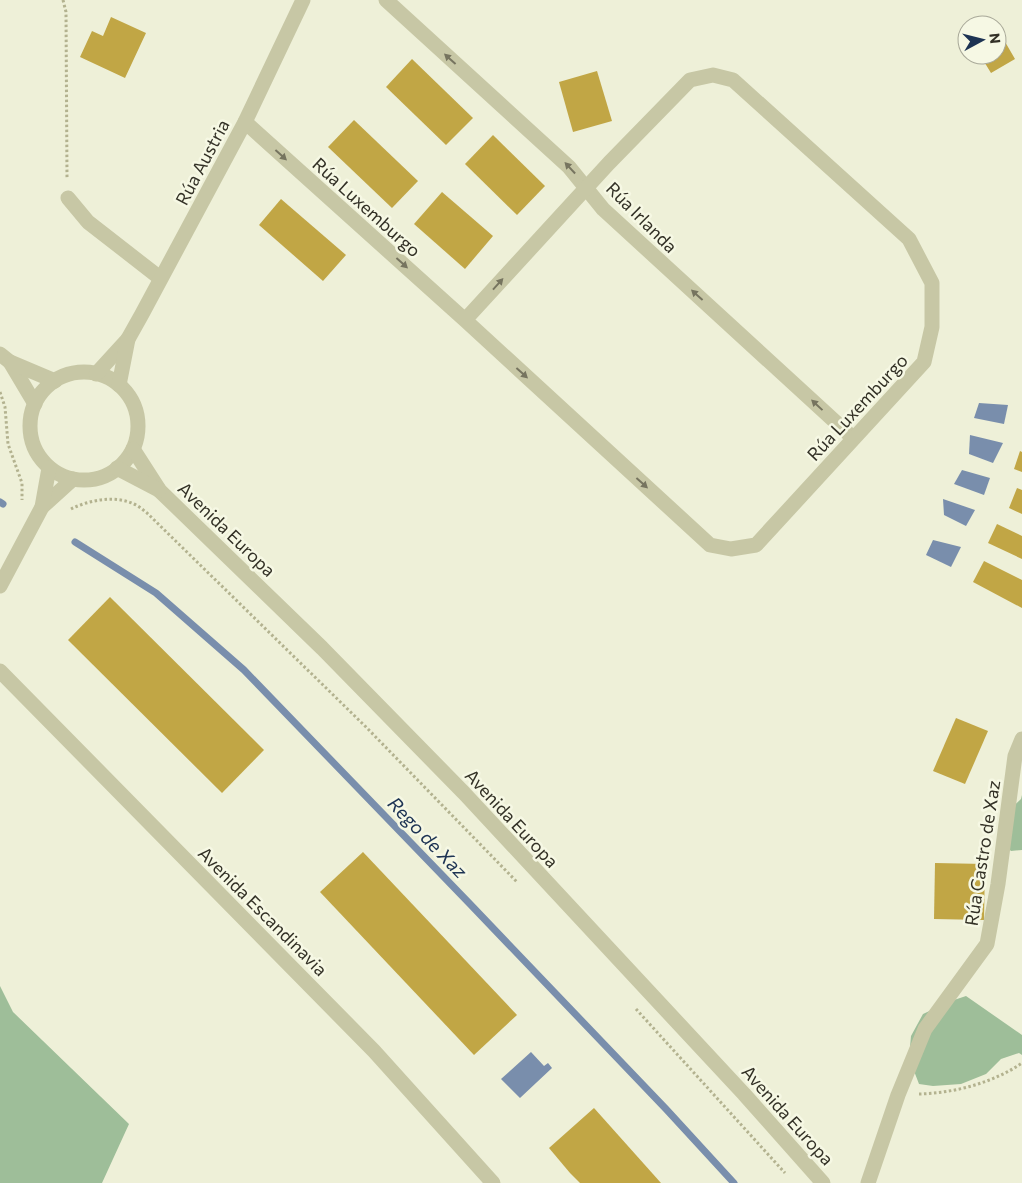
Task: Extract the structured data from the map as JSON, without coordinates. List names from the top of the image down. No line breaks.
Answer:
{"streets":{"street":["Rúa Austria","Rúa Luxemburgo","Rúa Irlanda","Avenida Europa","Rúa Castro de Xaz","Avenida Escandinavia"]},"crossings":[["Rúa Austria","Rúa Luxemburgo"],["Rúa Austria","Avenida Europa"],["Rúa Luxemburgo","Rúa Irlanda"]],"one_way":["Rúa Irlanda"],"water":["Rego de Xaz"],"north":"right"}
